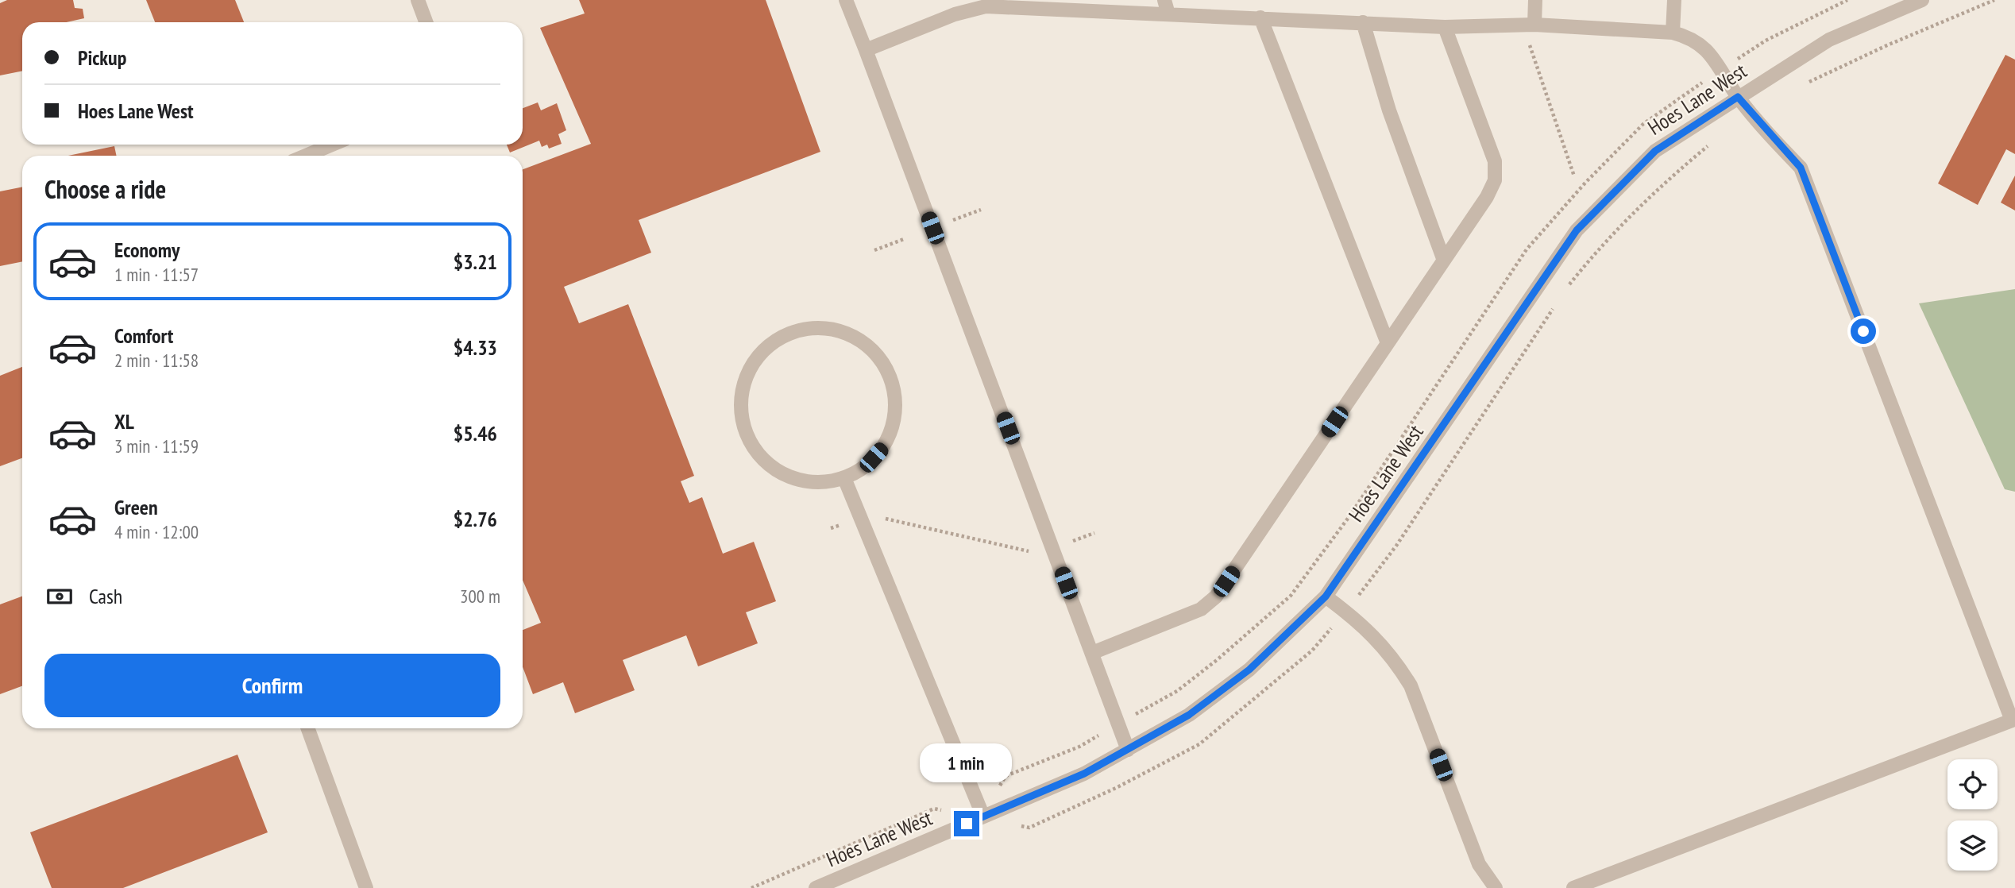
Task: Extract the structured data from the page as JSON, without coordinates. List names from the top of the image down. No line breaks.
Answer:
{"streets":{"street":["Hoes Lane West"]},"page":{"banner":["Pickup","Hoes Lane West"],"heading":"Choose a ride","list":[{"name":"Economy","note":"1 min · 11:57","value":"$3.21"},{"name":"Comfort","note":"2 min · 11:58","value":"$4.33"},{"name":"XL","note":"3 min · 11:59","value":"$5.46"},{"name":"Green","note":"4 min · 12:00","value":"$2.76"}],"pay":["Cash","300 m"],"buttons":"Confirm","bubble":"1 min"}}
